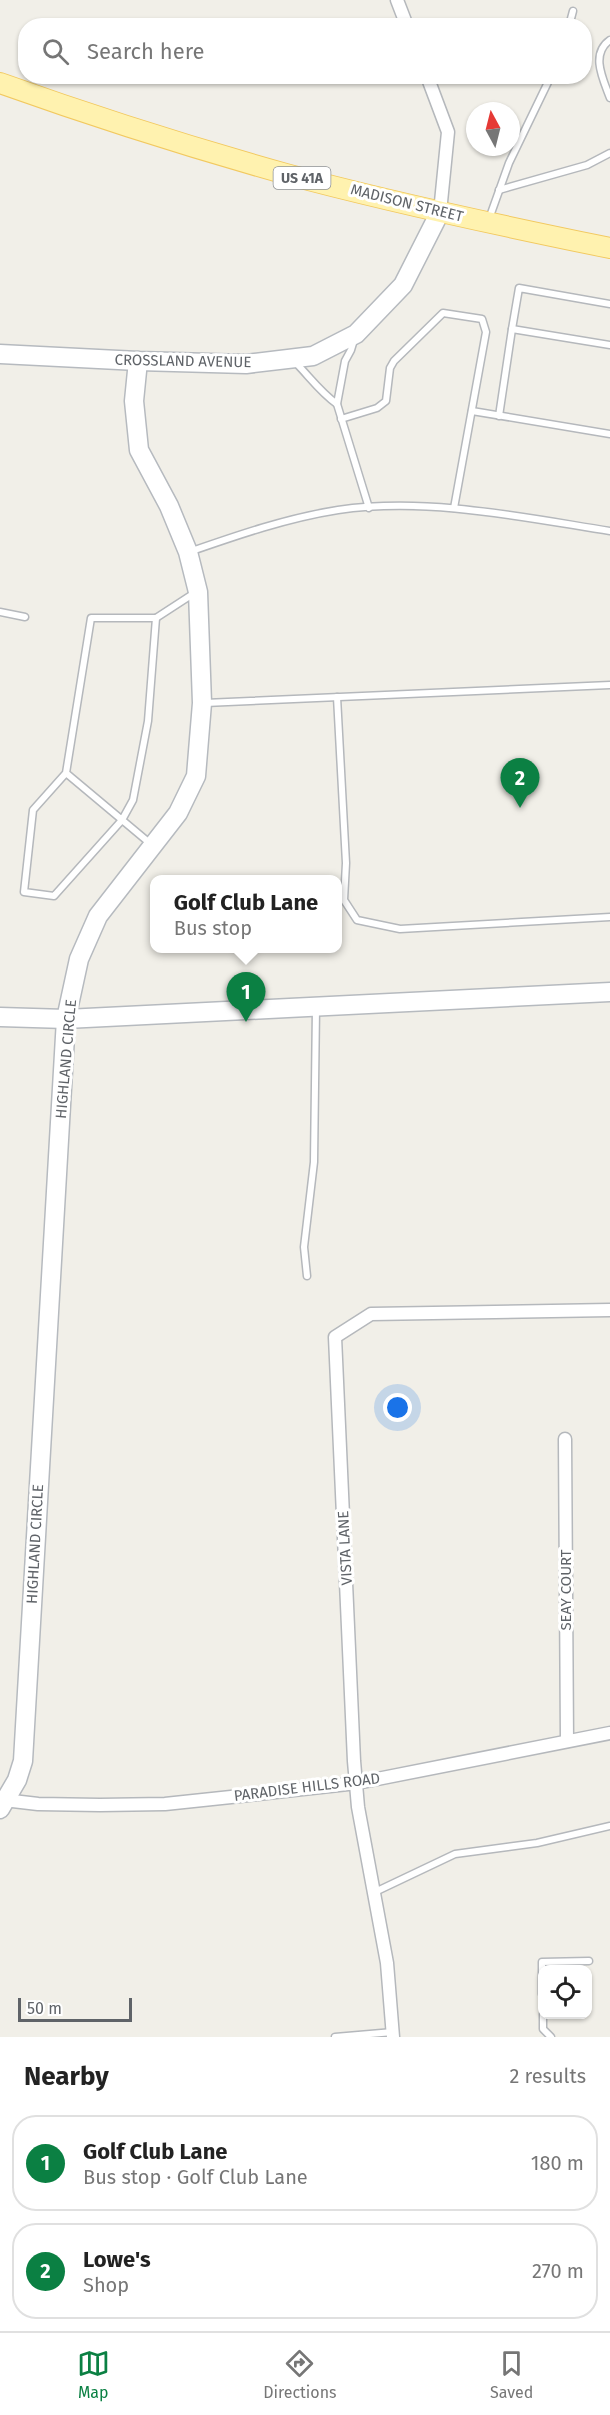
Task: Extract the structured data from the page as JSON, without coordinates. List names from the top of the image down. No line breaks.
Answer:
{"streets":{"main road":["US 41A","MADISON STREET"],"street":["CROSSLAND AVENUE","HIGHLAND CIRCLE","VISTA LANE","SEAY COURT","PARADISE HILLS ROAD"]},"crossings":[["MADISON STREET","CROSSLAND AVENUE"],["CROSSLAND AVENUE","HIGHLAND CIRCLE"],["HIGHLAND CIRCLE","PARADISE HILLS ROAD"],["VISTA LANE","PARADISE HILLS ROAD"],["SEAY COURT","PARADISE HILLS ROAD"]],"scale_bar":"50 m","north":"top","page":{"search":"Search here","pins":["2","1"],"popup":["Golf Club Lane","Bus stop"],"scale":"50 m","heading":["Nearby","2 results"],"list":[{"mark":"1","name":"Golf Club Lane","note":"Bus stop · Golf Club Lane","value":"180 m"},{"mark":"2","name":"Lowe's","note":"Shop","value":"270 m"}],"nav":["Map","Directions","Saved"]}}
